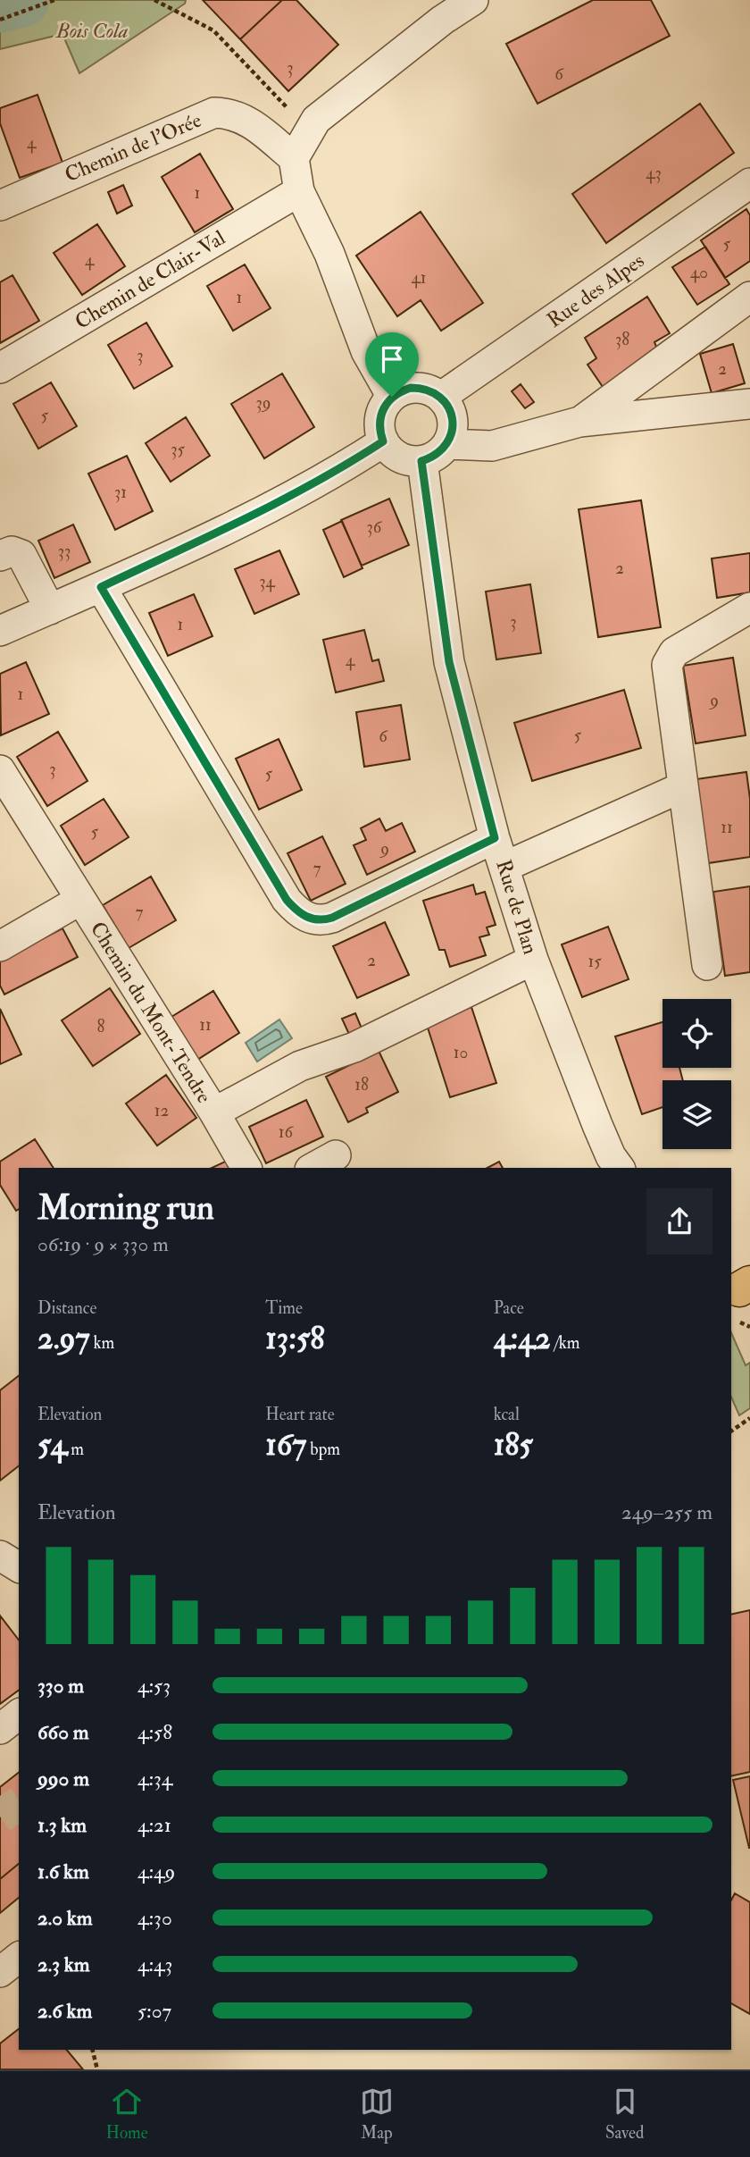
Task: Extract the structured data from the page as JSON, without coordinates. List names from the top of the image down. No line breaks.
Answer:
{"streets":{"street":["Chemin de l'Orée","Chemin de Clair-Val","Rue des Alpes","Rue de Plan","Chemin du Mont-Tendre"]},"crossings":[["Rue des Alpes","Rue de Plan"],["Rue de Plan","Chemin du Mont-Tendre"]],"parks":["Bois Cola"],"house_numbers":["3","6","4","43","1","5","4","40","41","1","38","3","2","39","5","35","31","36","33","2","34","3","1","4","1","9","5","6","3","5","11","5","9","7","7","2","15","11","8","10","18","12","16"],"page":{"heading":["Morning run","06:19 · 9 × 330 m"],"stats":[["Distance","2.97 km"],["Time","13:58"],["Pace","4:42 /km"],["Elevation","54 m"],["Heart rate","167 bpm"],["kcal","185"]],"chart":["Elevation","249–255 m"],"list":[{"name":"330 m","note":"4:53"},{"name":"660 m","note":"4:58"},{"name":"990 m","note":"4:34"},{"name":"1.3 km","note":"4:21"},{"name":"1.6 km","note":"4:49"},{"name":"2.0 km","note":"4:30"},{"name":"2.3 km","note":"4:43"},{"name":"2.6 km","note":"5:07"}],"tabs":["Home","Map","Saved"]}}
